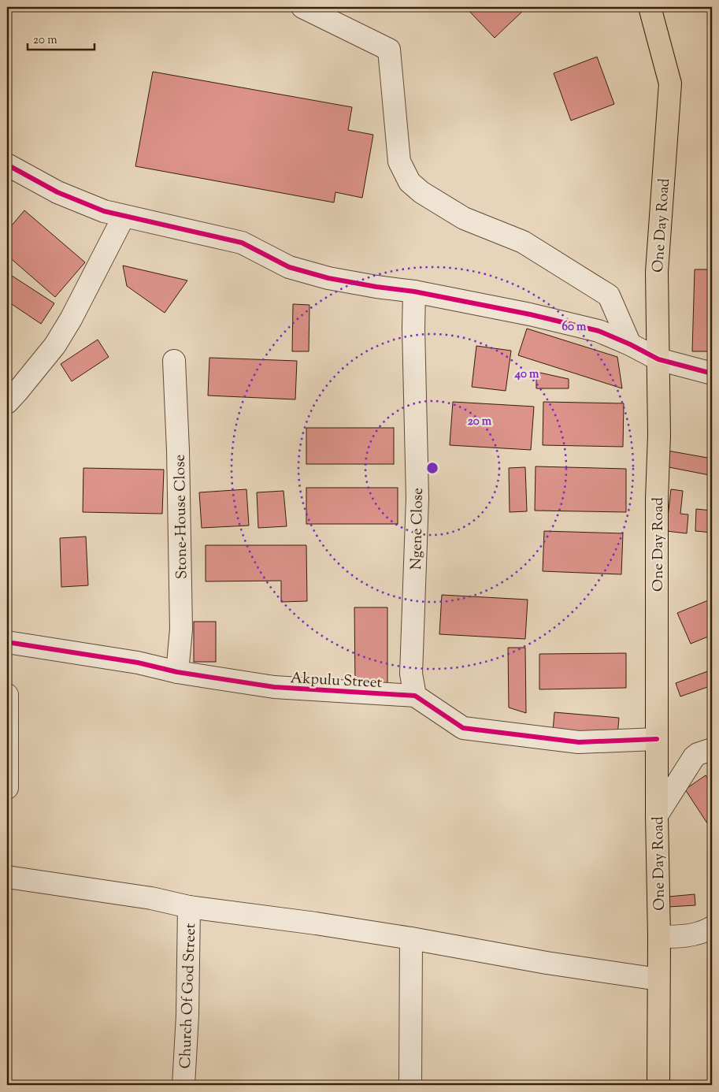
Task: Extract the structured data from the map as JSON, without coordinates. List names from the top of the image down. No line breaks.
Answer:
{"streets":{"main road":["One Day Road"],"street":["Stone-House Close","Ngene Close","Akpulu Street","Church Of God Street"]},"crossings":[["Stone-House Close","Akpulu Street"],["Ngene Close","Akpulu Street"]],"scale_bar":"20 m","rings":["60 m","40 m","20 m"]}
